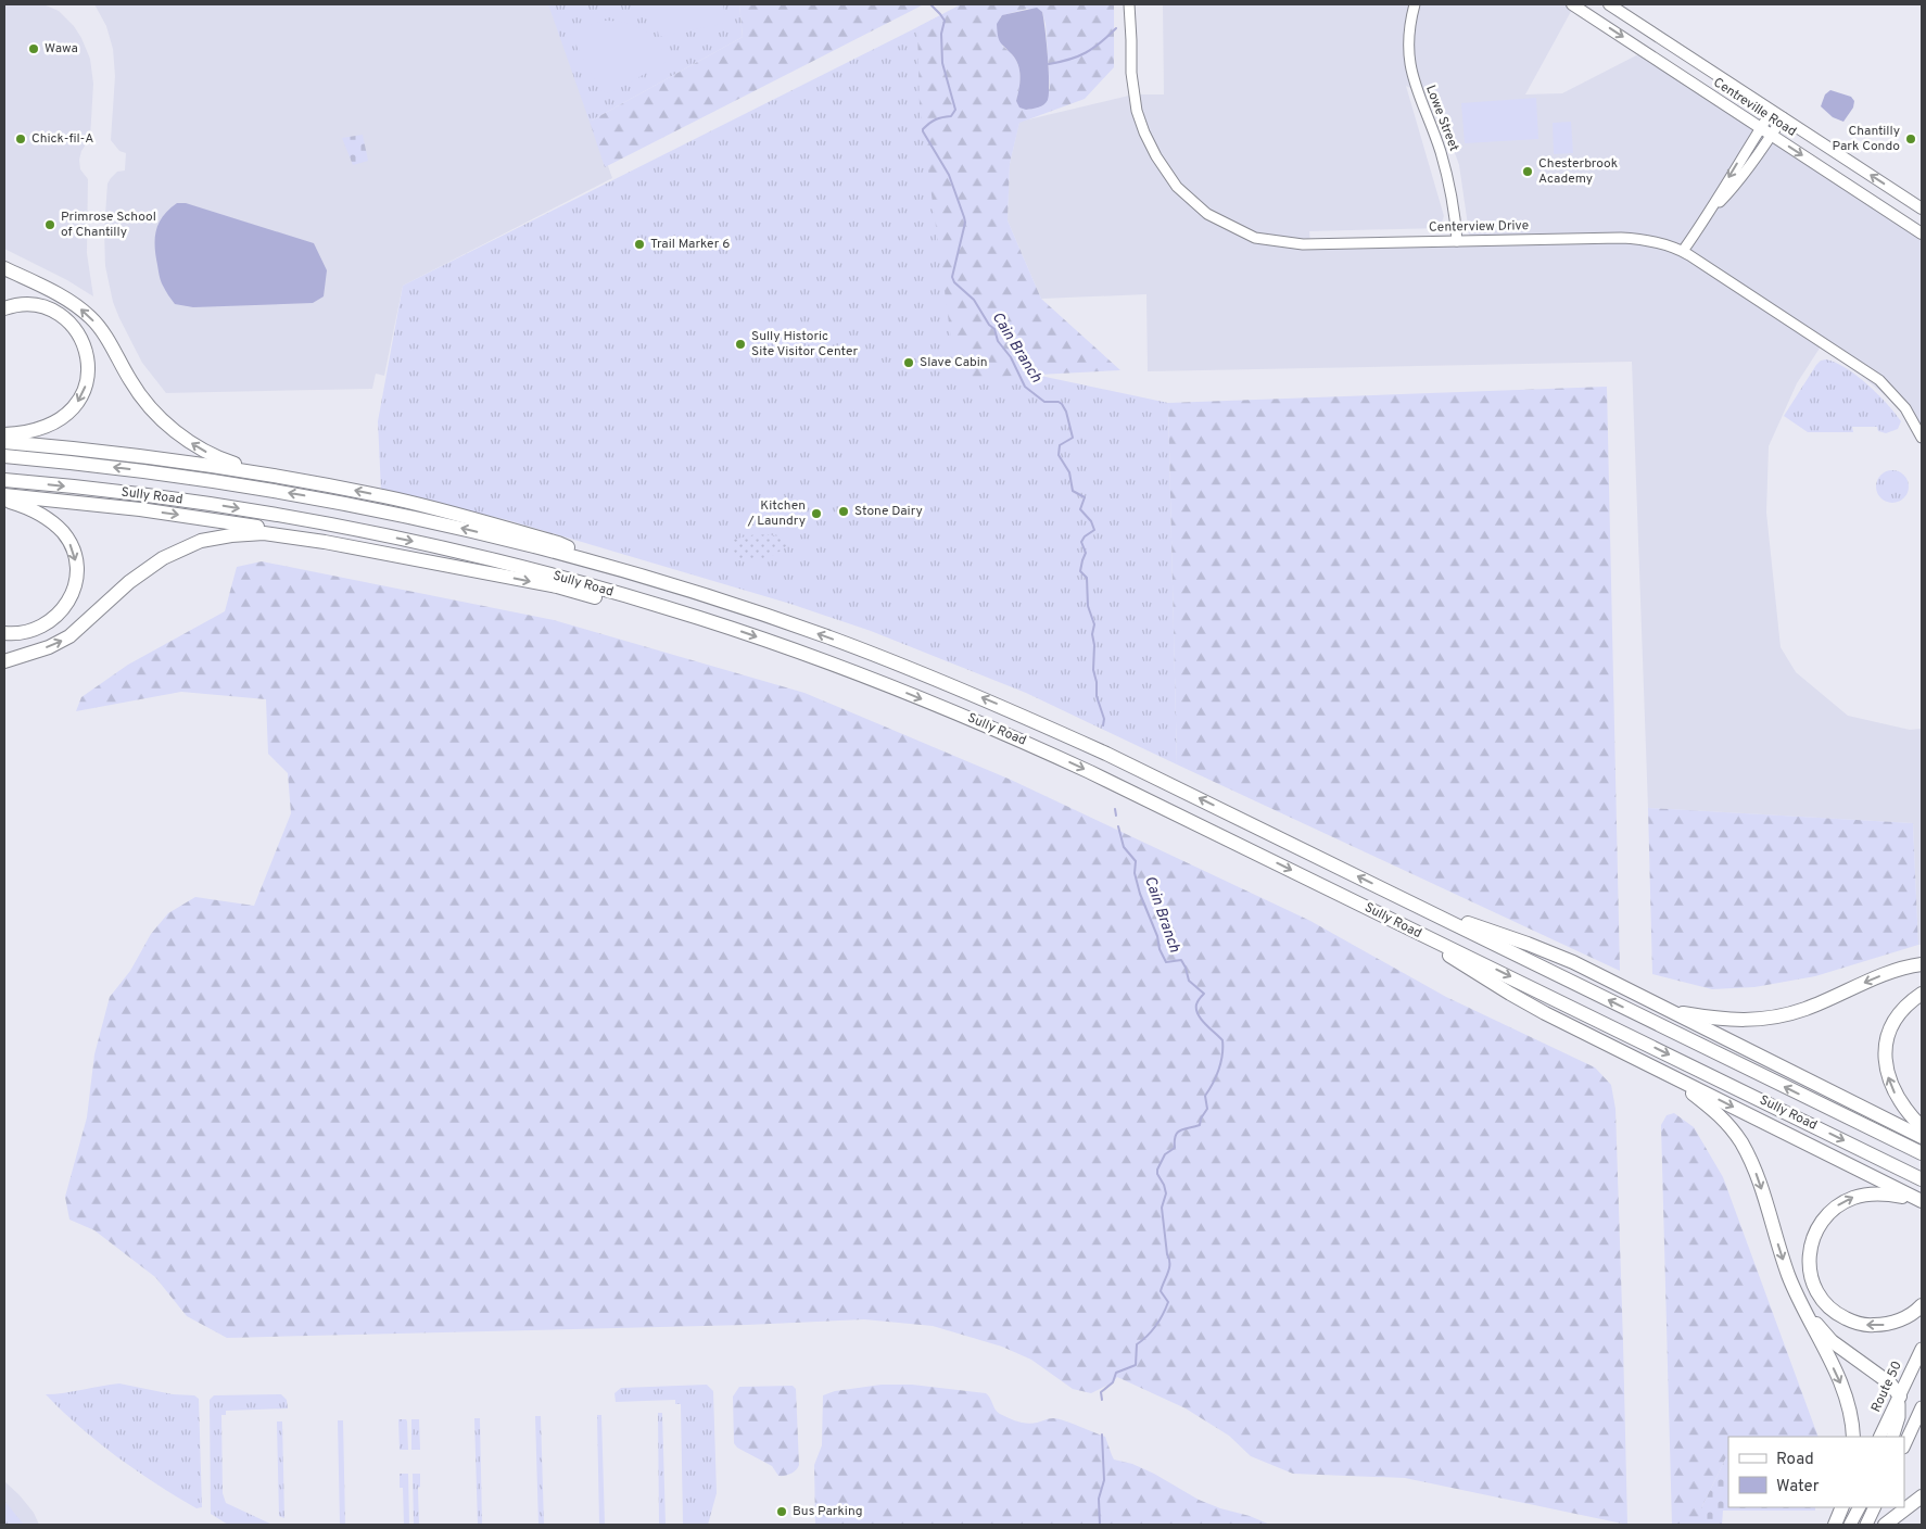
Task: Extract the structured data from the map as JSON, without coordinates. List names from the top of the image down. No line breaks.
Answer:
{"streets":{"highway":["Sully Road","Route 50"],"main road":["Centreville Road"],"street":["Lowe Street","Centerview Drive"]},"crossings":[["Lowe Street","Centerview Drive"]],"water":["Cain Branch"],"places":["Wawa","Chick-fil-A","Chantilly Park Condo","Chesterbrook Academy","Primrose School of Chantilly","Trail Marker 6","Sully Historic Site Visitor Center","Slave Cabin","Stone Dairy","Kitchen / Laundry","Bus Parking"],"legend":["Road","Water"]}
